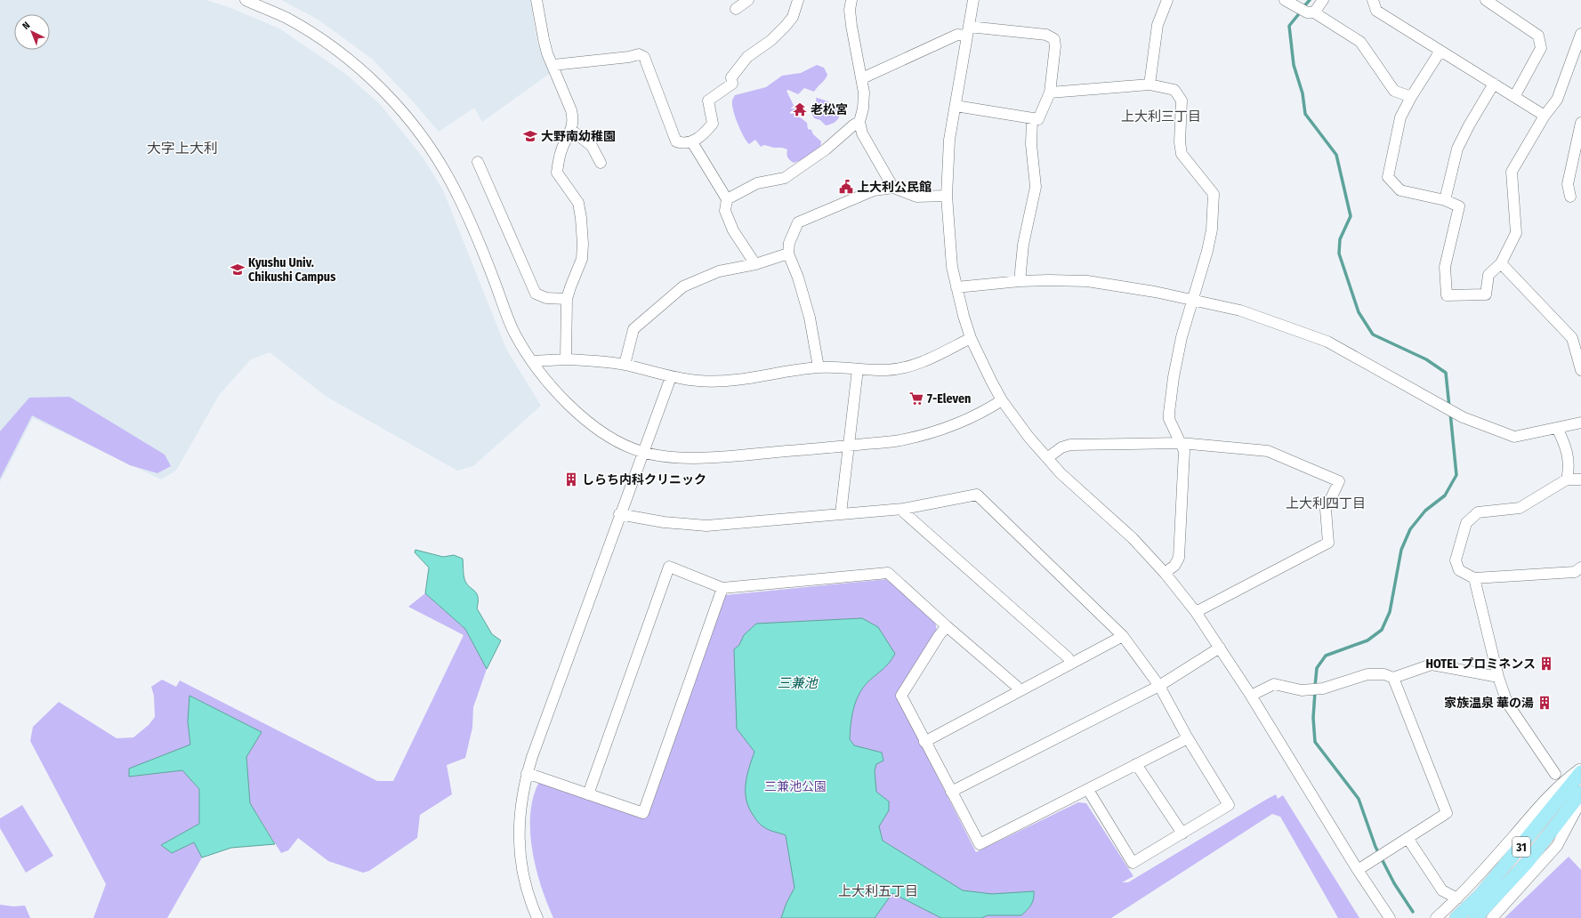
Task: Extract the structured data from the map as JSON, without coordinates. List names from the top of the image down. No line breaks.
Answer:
{"streets":{"main road":["31"]},"districts":["上大利三丁目","大字上大利","上大利四丁目","上大利五丁目"],"water":["三兼池"],"parks":["三兼池公園"],"places":{"temple":["老松宮"],"school or university":["大野南幼稚園","Kyushu Univ. Chikushi Campus"],"public building":["上大利公民館"],"supermarket":["7-Eleven"],"building":["しらち内科クリニック","HOTEL プロミネンス","家族温泉 華の湯"]},"north":"top left"}
